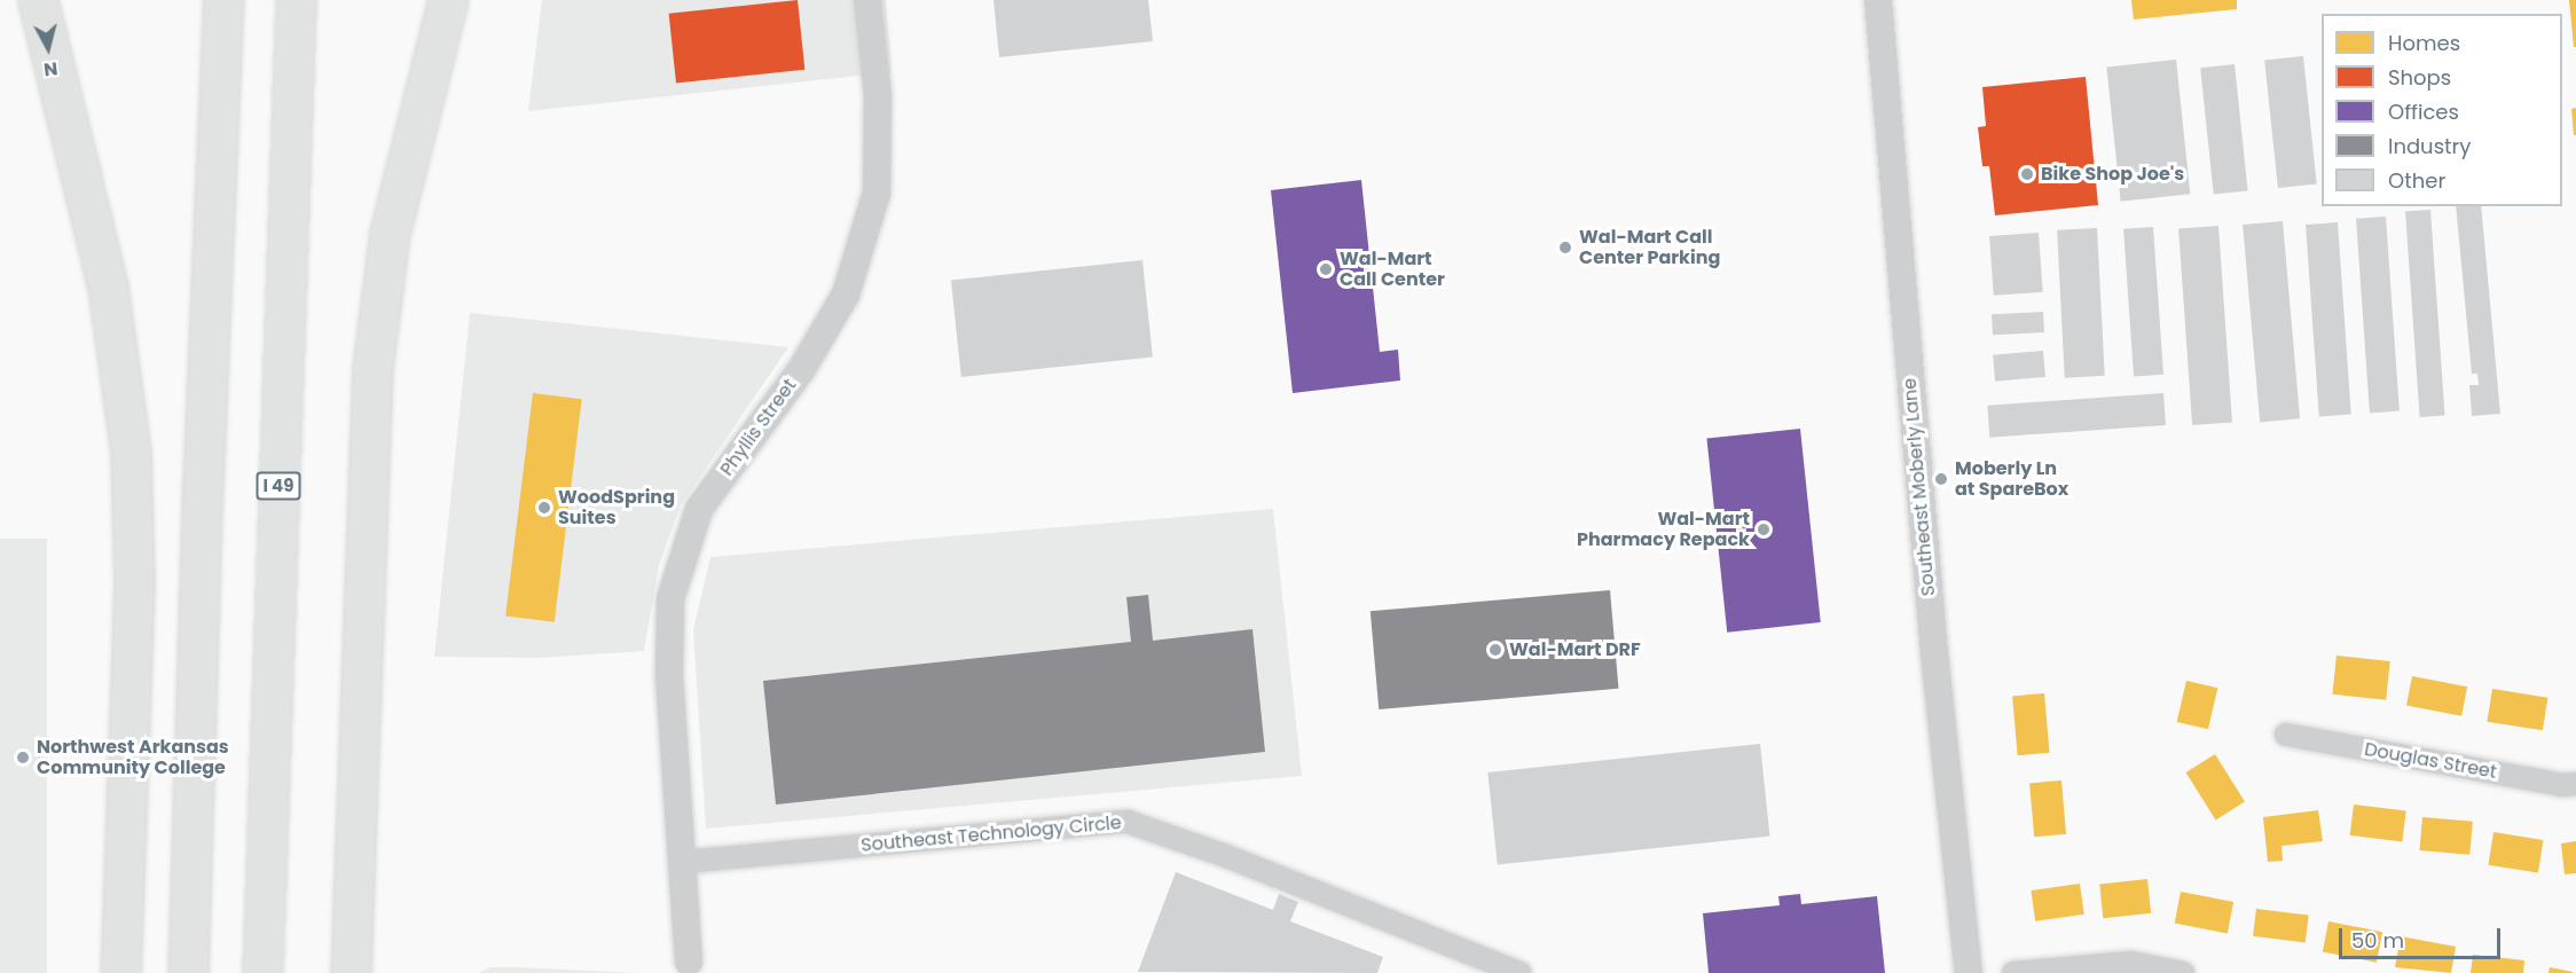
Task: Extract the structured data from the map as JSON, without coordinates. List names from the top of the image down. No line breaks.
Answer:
{"streets":{"highway":["I 49"],"street":["Phyllis Street","Southeast Moberly Lane","Douglas Street","Southeast Technology Circle"]},"crossings":[["Phyllis Street","Southeast Technology Circle"]],"places":["Bike Shop Joe's","Wal-Mart Call Center Parking","Wal-Mart Call Center","Moberly Ln at SpareBox","WoodSpring Suites","Wal-Mart Pharmacy Repack","Wal-Mart DRF","Northwest Arkansas Community College"],"legend":["Homes","Shops","Offices","Industry","Other"],"scale_bar":"50 m","north":"bottom"}
